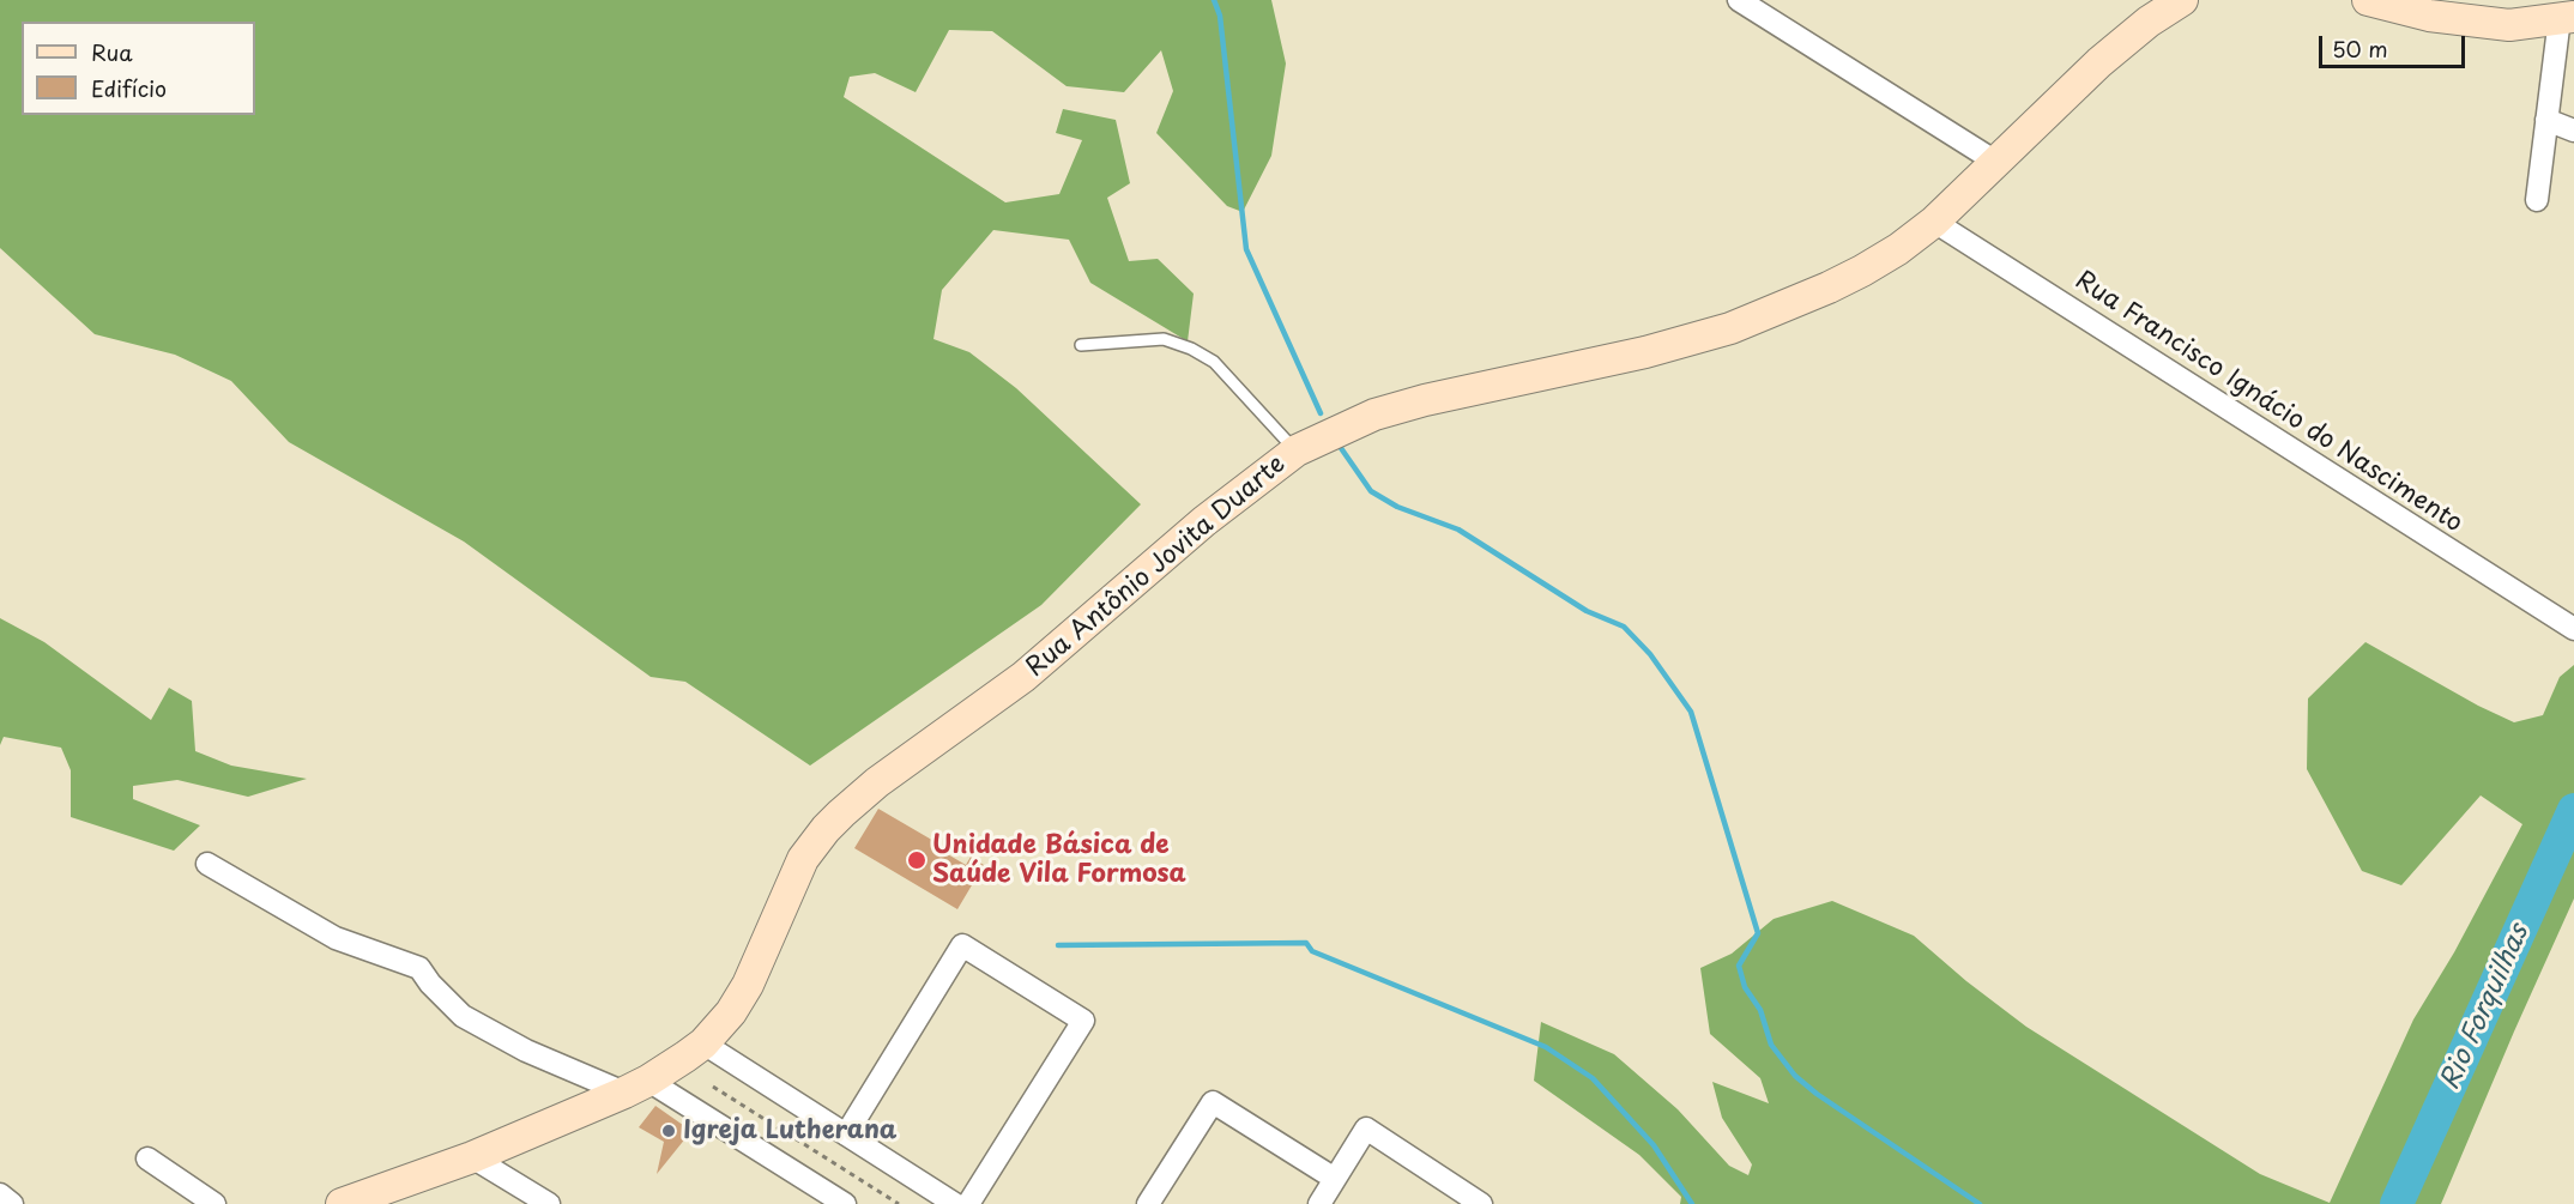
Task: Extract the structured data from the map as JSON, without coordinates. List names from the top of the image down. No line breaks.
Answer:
{"streets":{"main road":["Rua Antônio Jovita Duarte"],"street":["Rua Francisco Ignácio do Nascimento"]},"crossings":[["Rua Francisco Ignácio do Nascimento","Rua Antônio Jovita Duarte"]],"water":["Rio Forquilhas"],"places":["Unidade Básica de Saúde Vila Formosa","Igreja Lutherana"],"legend":["Rua","Edifício"],"scale_bar":"50 m"}
